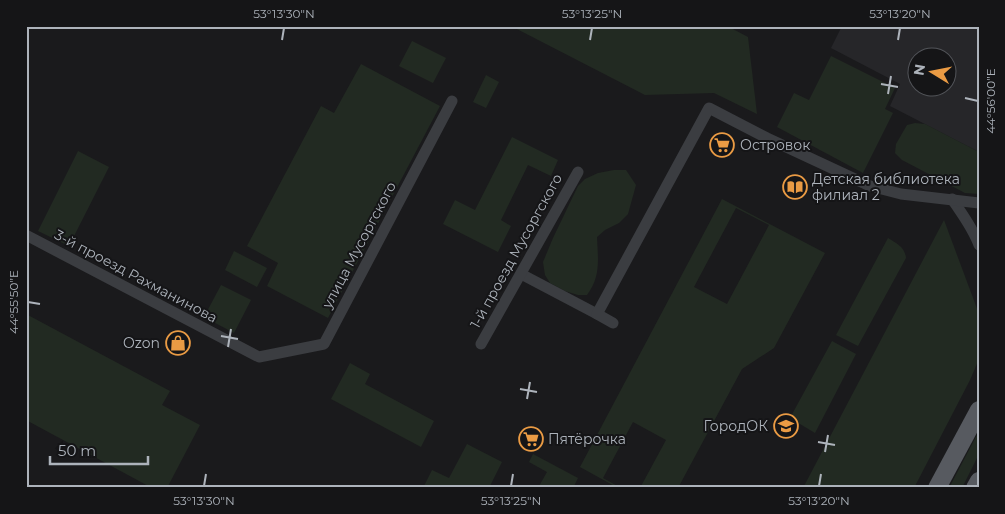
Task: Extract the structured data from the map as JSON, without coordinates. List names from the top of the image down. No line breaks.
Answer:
{"streets":{"street":["улица Мусоргского","1-й проезд Мусоргского","3-й проезд Рахманинова"]},"crossings":[["улица Мусоргского","3-й проезд Рахманинова"]],"places":{"supermarket":["Островок","Пятёрочка"],"library":["Детская библиотека филиал 2"],"shop":["Ozon"],"school or university":["ГородОК"]},"scale_bar":"50 m","north":"left","coordinates":["53°13'30\"N","53°13'25\"N","53°13'20\"N","44°56'00\"E","44°55'50\"E"]}
